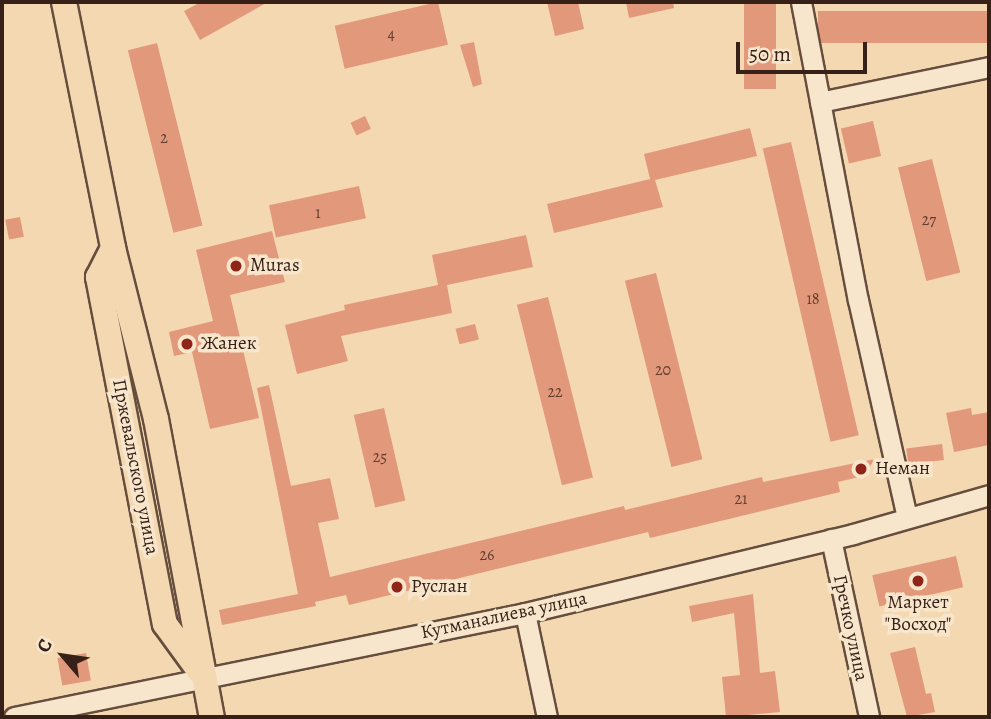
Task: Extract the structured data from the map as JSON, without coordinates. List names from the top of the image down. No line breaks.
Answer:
{"streets":{"main road":["Пржевальского улица"],"street":["Кутманалиева улица","Гречко улица"]},"crossings":[["Пржевальского улица","Кутманалиева улица"],["Кутманалиева улица","Гречко улица"]],"places":["Muras","Жанек","Неман","Маркет \"Восход\"","Руслан"],"house_numbers":["4","2","1","27","18","20","22","25","21","26"],"scale_bar":"50 m","north":"top left"}
